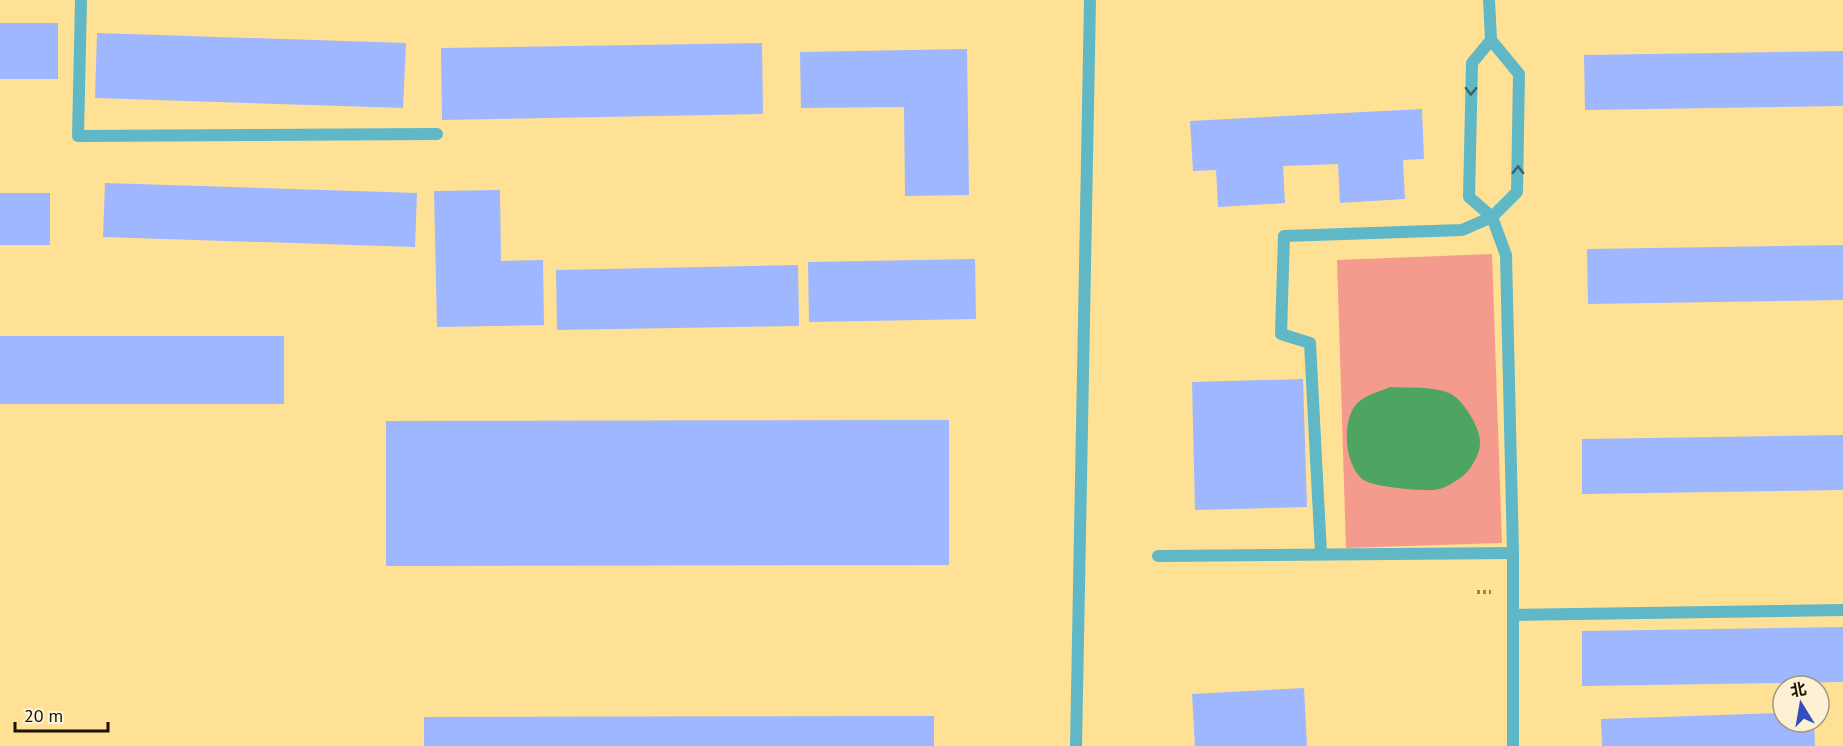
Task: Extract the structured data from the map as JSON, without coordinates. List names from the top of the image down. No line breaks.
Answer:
{"scale_bar":"20 m","north":"top"}
